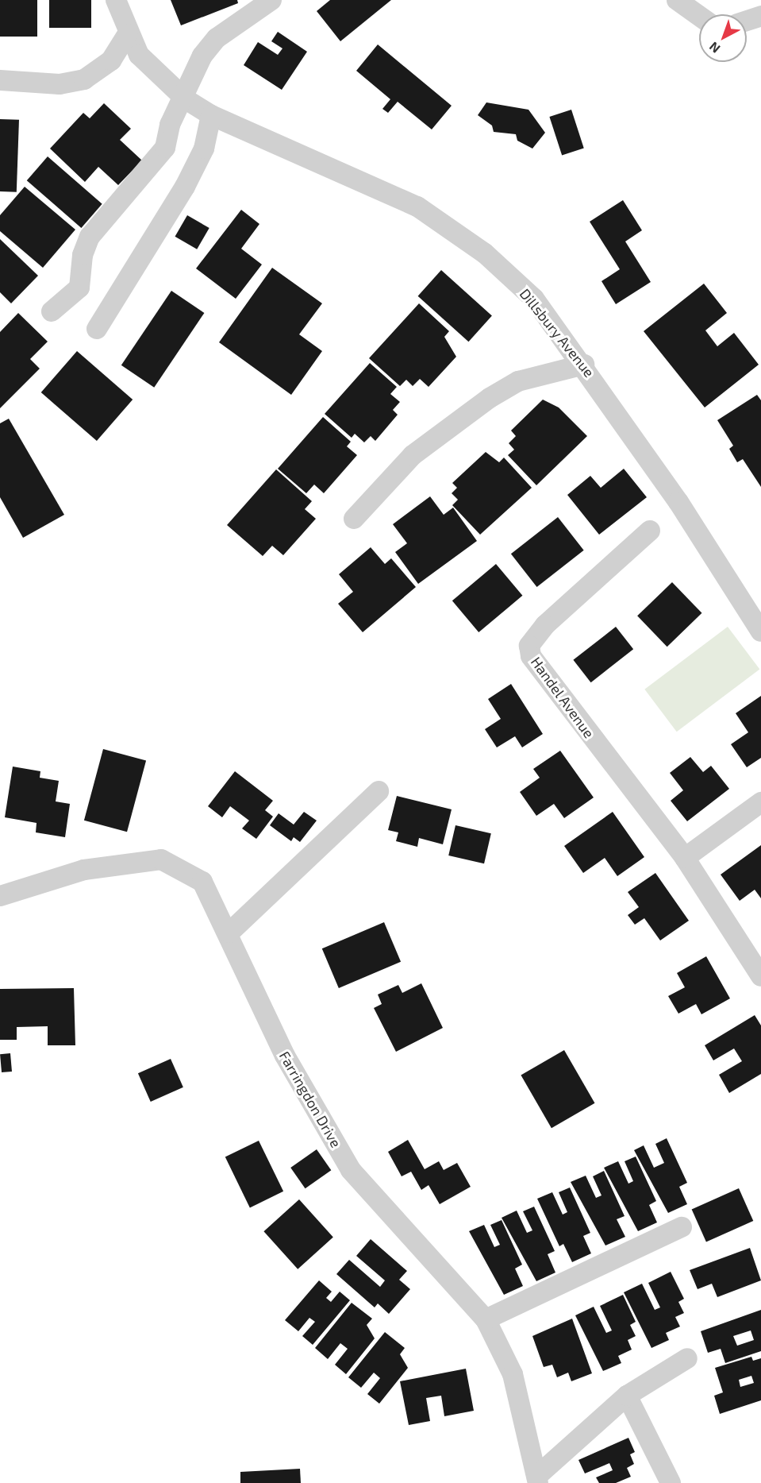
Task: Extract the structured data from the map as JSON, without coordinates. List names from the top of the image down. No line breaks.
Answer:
{"streets":{"street":["Dillsbury Avenue","Handel Avenue","Farringdon Drive"]},"north":"bottom left"}
